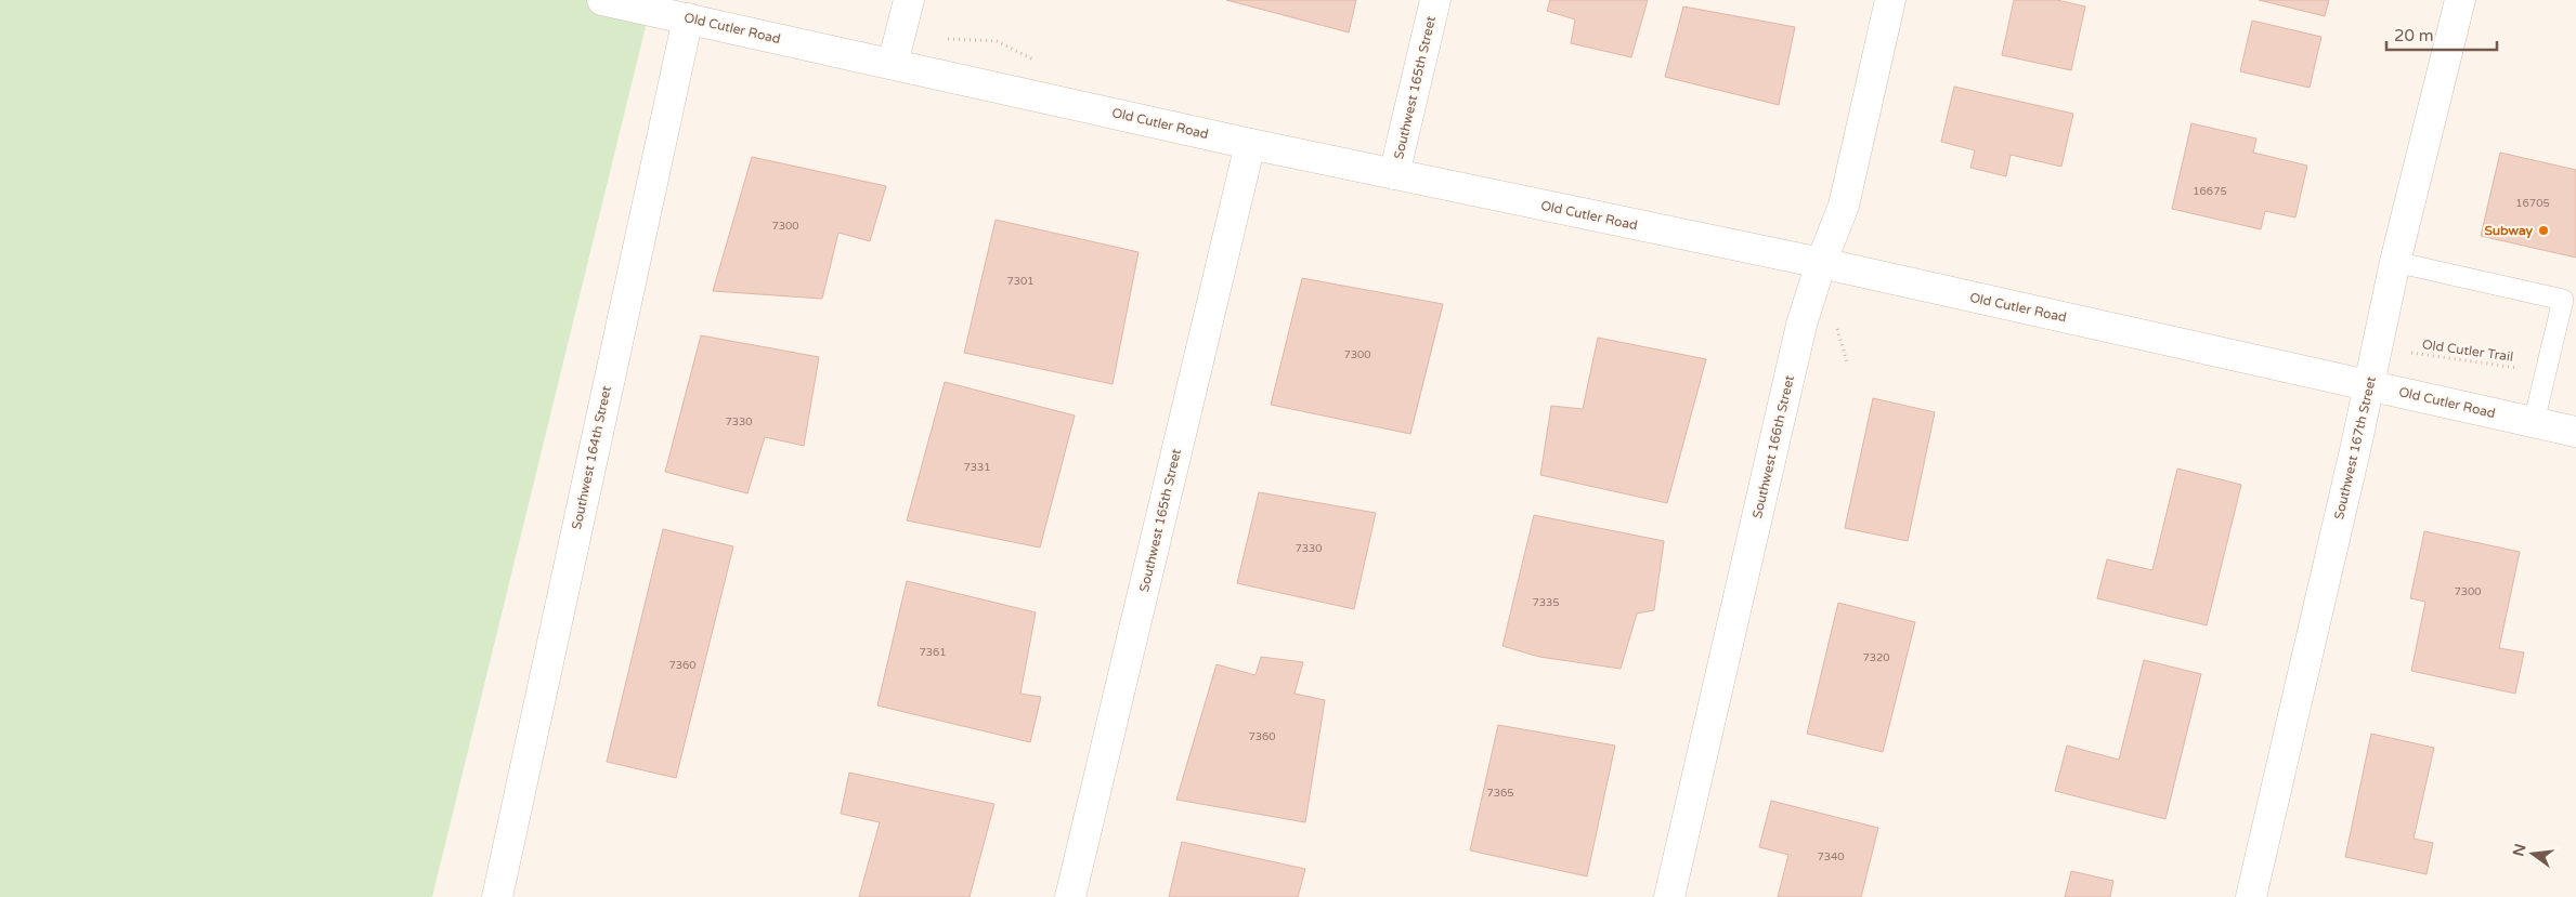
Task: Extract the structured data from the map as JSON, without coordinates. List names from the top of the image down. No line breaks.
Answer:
{"streets":{"street":["Old Cutler Road","Southwest 165th Street","Southwest 166th Street","Southwest 167th Street","Southwest 164th Street"],"path":["Old Cutler Trail"]},"crossings":[["Old Cutler Road","Southwest 165th Street"],["Old Cutler Road","Southwest 166th Street"],["Old Cutler Road","Southwest 167th Street"],["Old Cutler Road","Southwest 164th Street"]],"places":["Subway"],"house_numbers":["16675","16705","7300","7301","7300","7330","7331","7330","7300","7335","7361","7320","7360","7360","7365","7340"],"scale_bar":"20 m","north":"left"}
